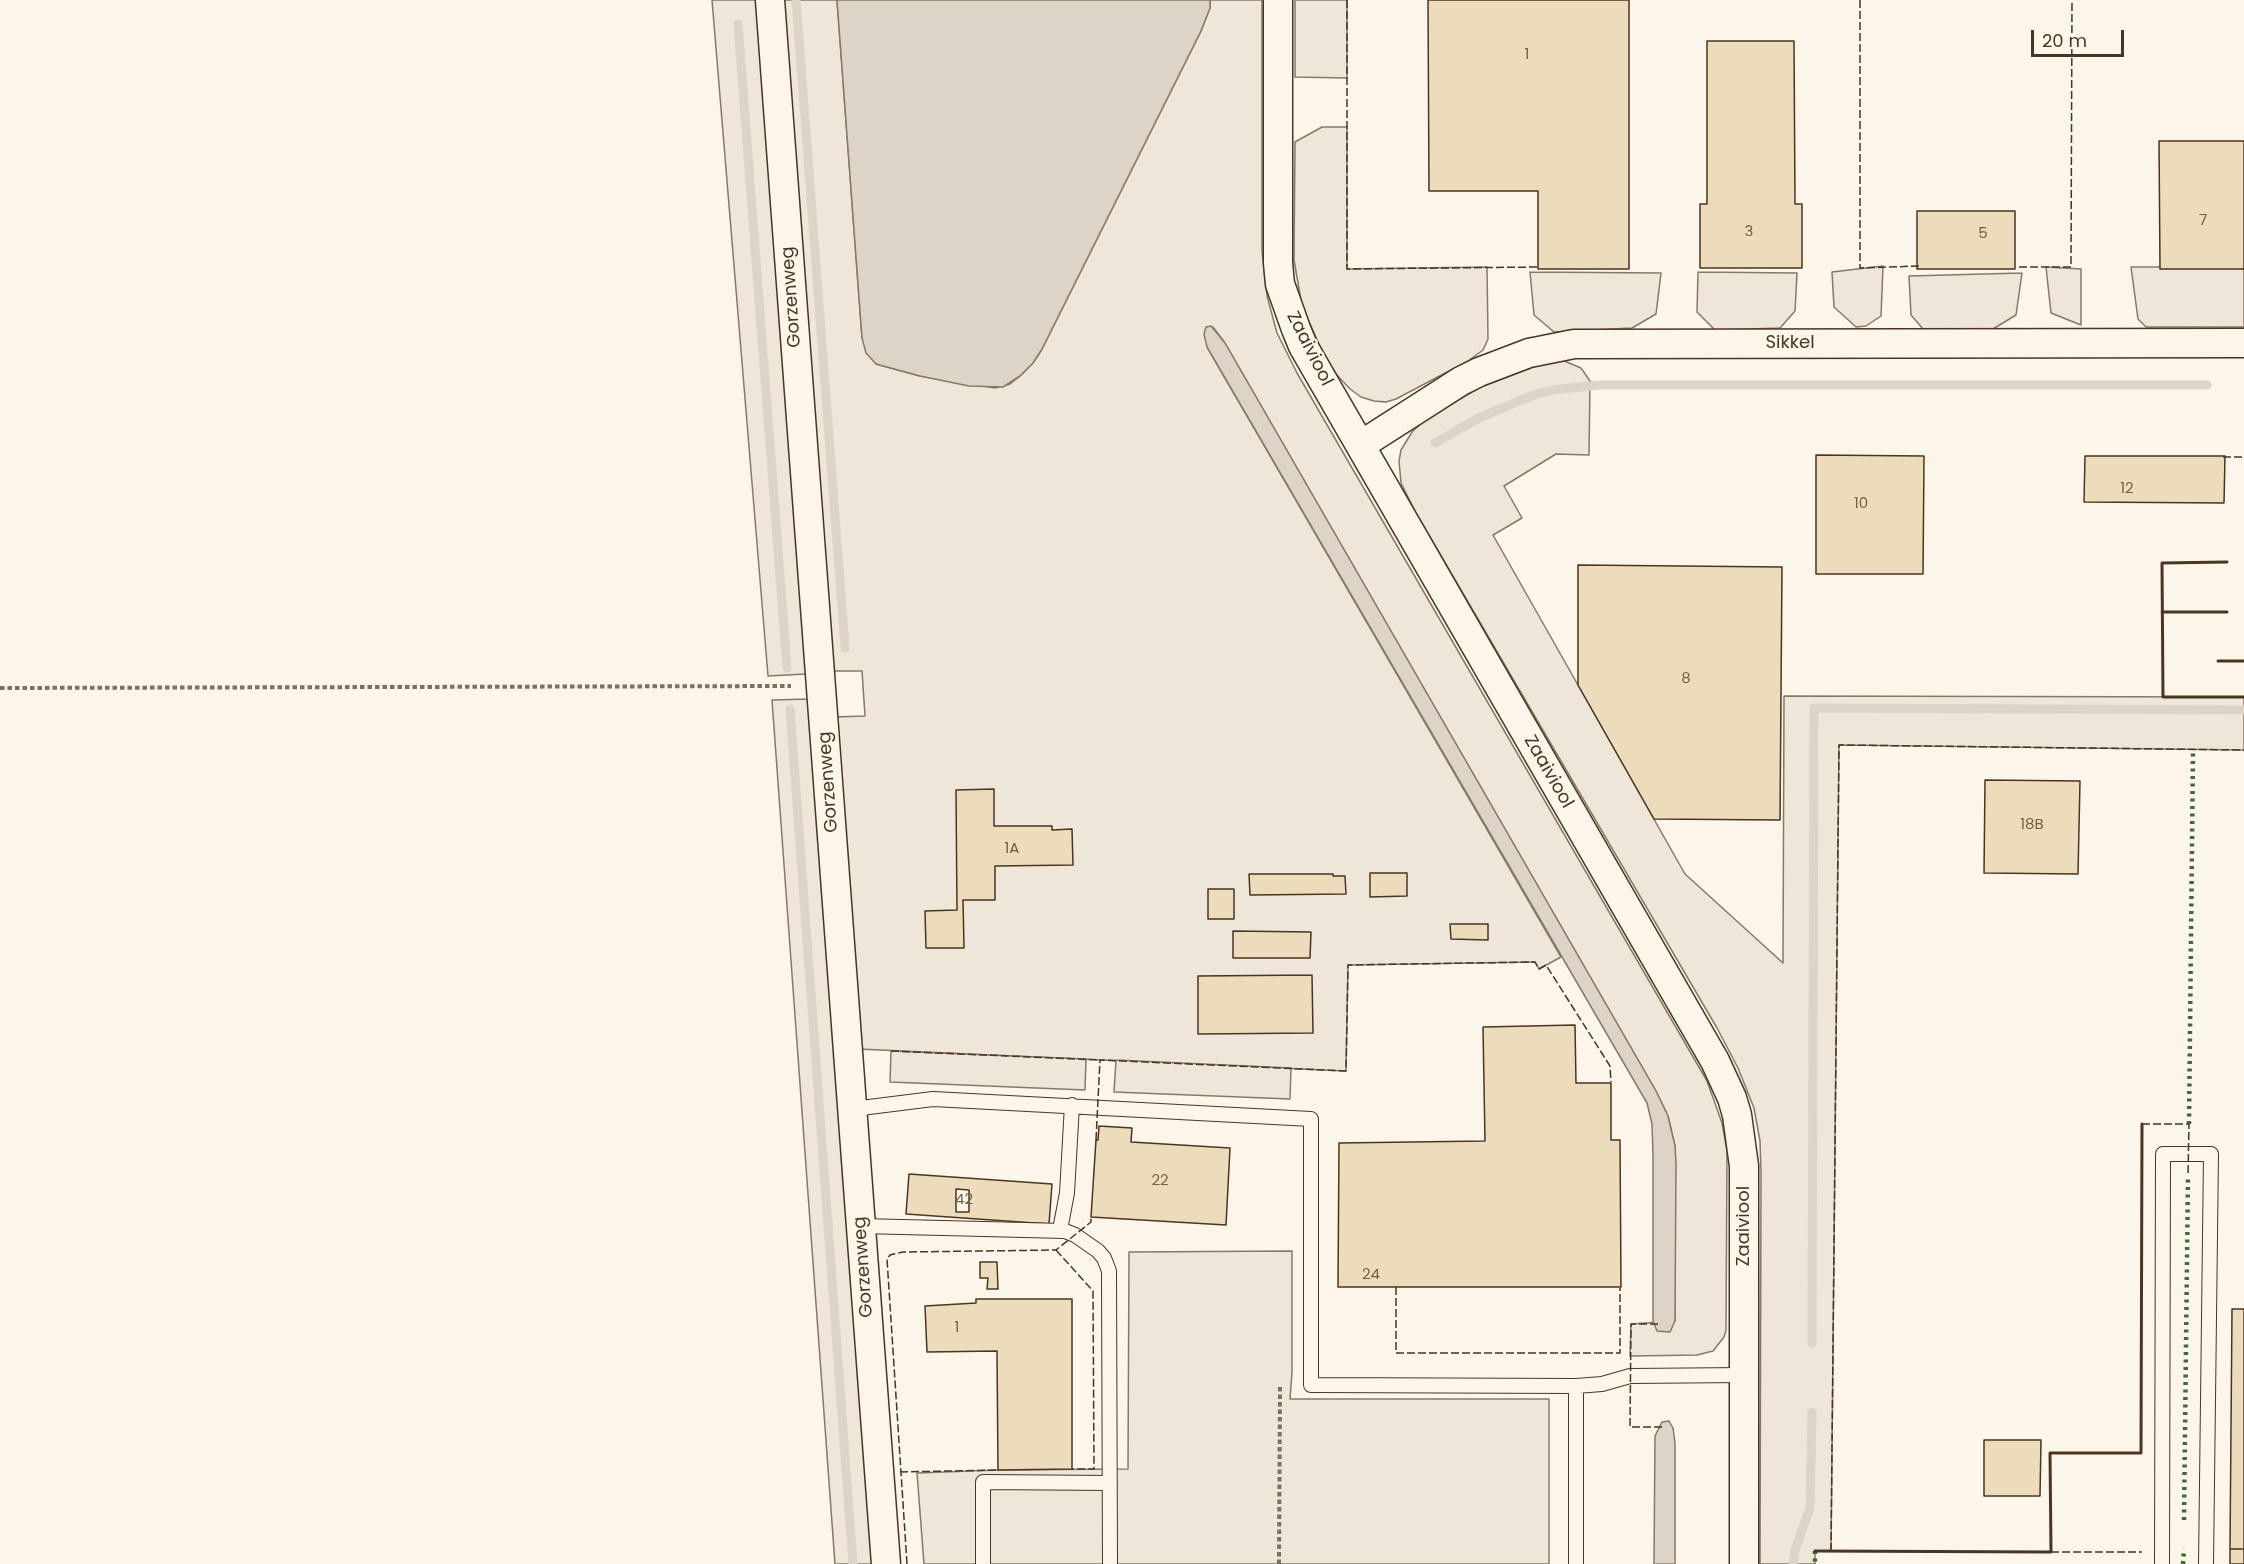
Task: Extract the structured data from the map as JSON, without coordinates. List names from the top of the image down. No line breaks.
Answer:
{"streets":{"street":["Gorzenweg","Sikkel","Zaaiviool"]},"crossings":[["Sikkel","Zaaiviool"]],"house_numbers":["1","7","3","5","12","10","8","18B","1A","22","42","24","1"],"scale_bar":"20 m"}
